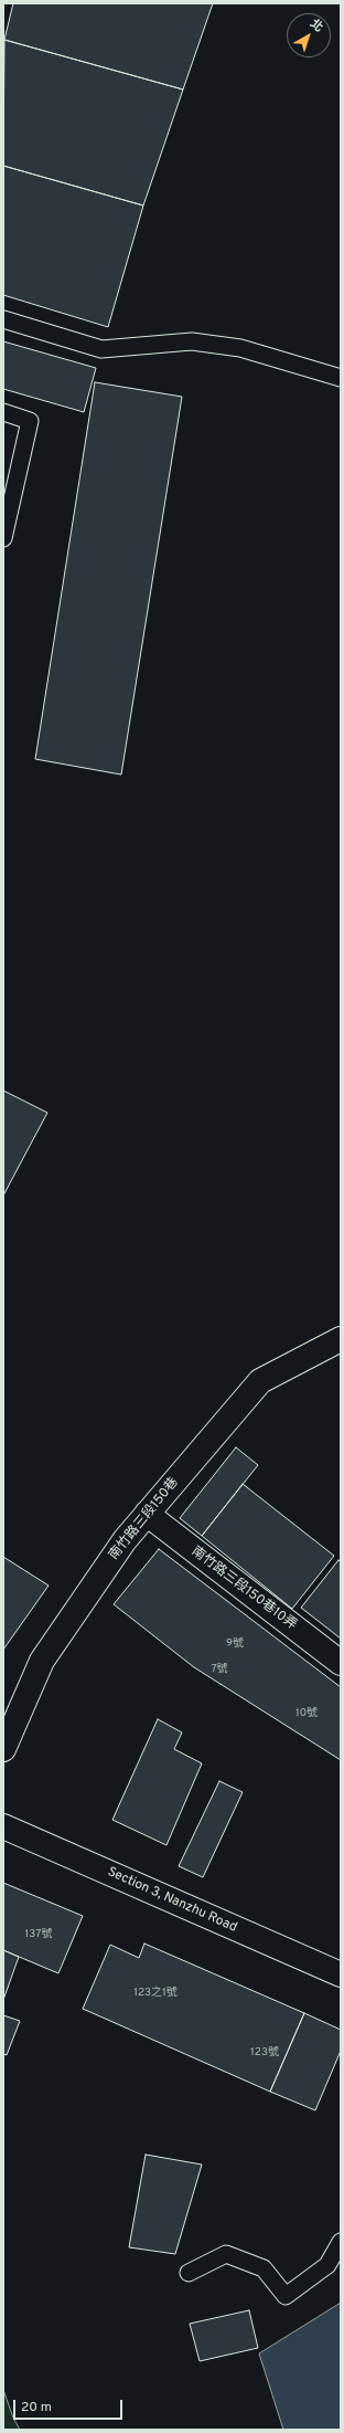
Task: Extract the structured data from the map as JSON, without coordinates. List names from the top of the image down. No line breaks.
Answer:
{"streets":{"street":["南竹路三段150巷","南竹路三段150巷10弄","Section 3, Nanzhu Road"]},"crossings":[["南竹路三段150巷","南竹路三段150巷10弄"]],"house_numbers":["9號","7號","10號","137號","123之1號","123號"],"scale_bar":"20 m","north":"top right"}
